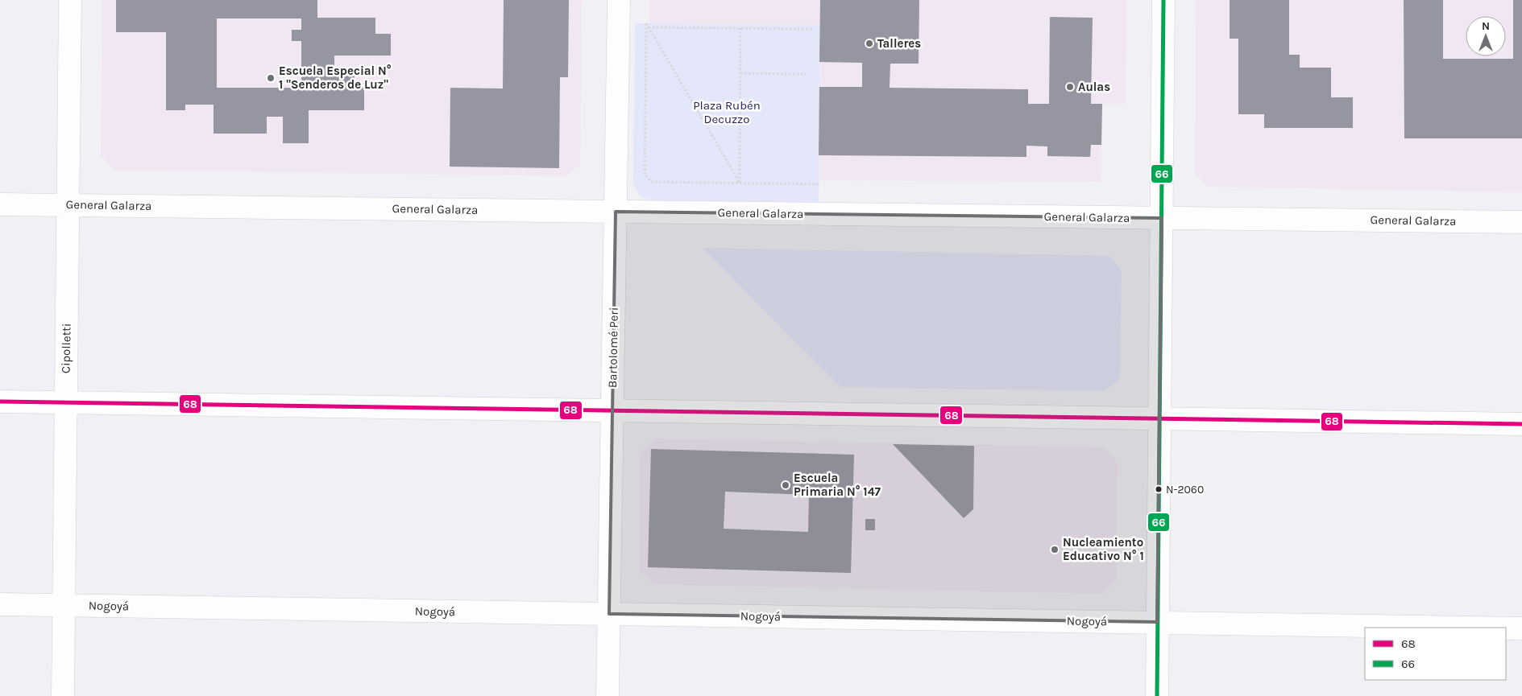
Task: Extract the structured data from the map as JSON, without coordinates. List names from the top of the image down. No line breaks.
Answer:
{"streets":{"street":["General Galarza","Bartolomé Peri","Cipolletti","Nogoyá"]},"crossings":[["General Galarza","Bartolomé Peri"],["General Galarza","Cipolletti"],["Bartolomé Peri","Nogoyá"],["Cipolletti","Nogoyá"]],"parks":["Plaza Rubén Decuzzo"],"places":["Talleres","Escuela Especial N° 1 \"Senderos de Luz\"","Aulas","Escuela Primaria N° 147","N-2060","Nucleamiento Educativo N° 1"],"lines":["transit line 66","transit line 68"],"legend":["68","66"],"north":"top"}
